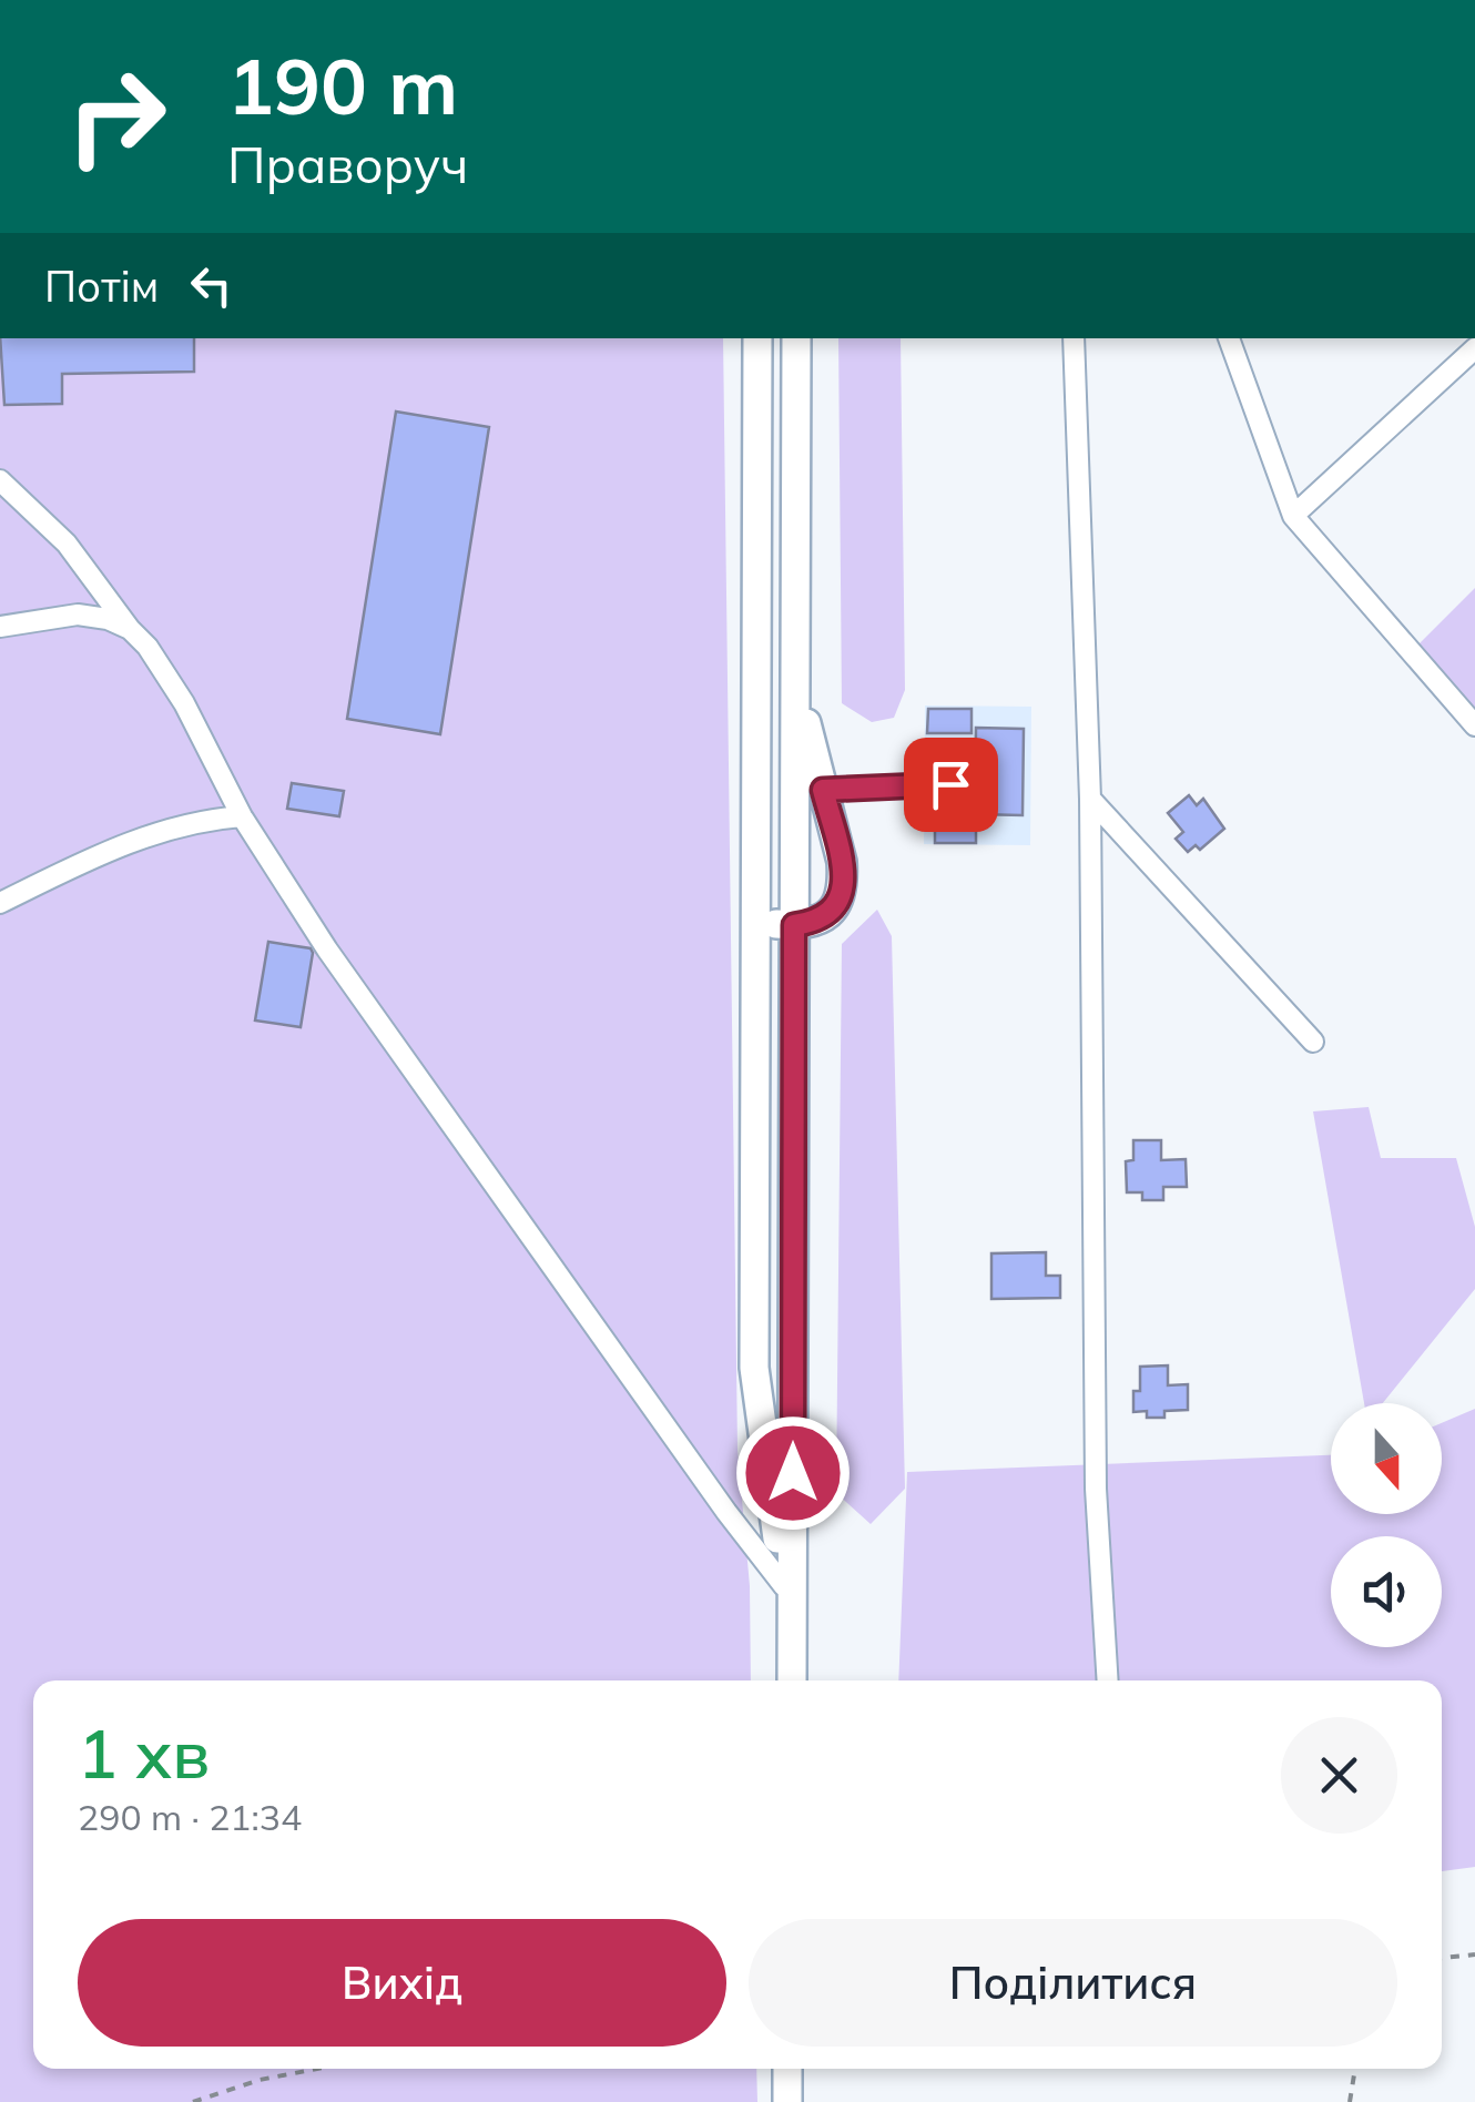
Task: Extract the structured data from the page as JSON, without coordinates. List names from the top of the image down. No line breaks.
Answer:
{"north":"bottom","page":{"turn":["190 m","Праворуч"],"then":"Потім","heading":["1 хв","290 m · 21:34"],"buttons":["Вихід","Поділитися"]}}
